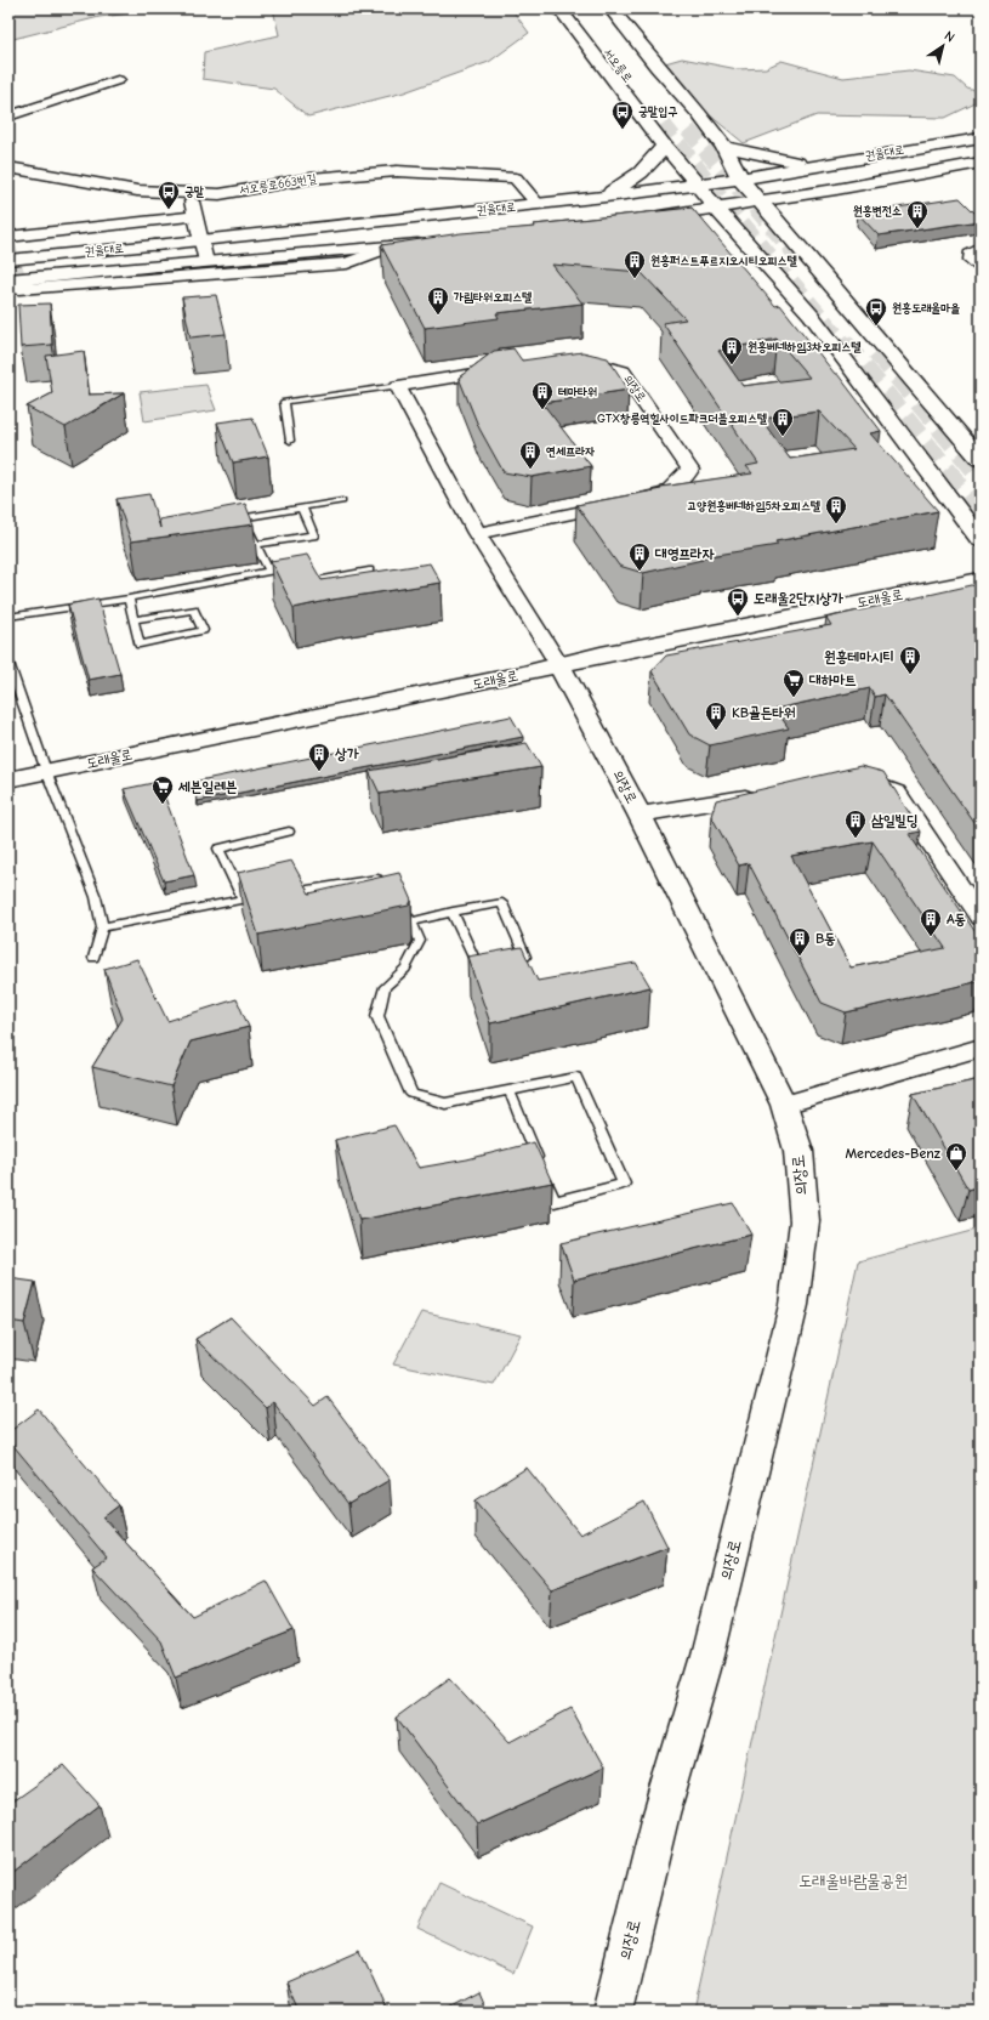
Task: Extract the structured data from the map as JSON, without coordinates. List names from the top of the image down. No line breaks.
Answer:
{"streets":{"main road":["서오릉로","권율대로","의장로","도래울로"],"street":["서오릉로663번길"]},"crossings":[["권율대로","서오릉로663번길"],["의장로","도래울로"]],"parks":["도래울바람물공원"],"places":{"bus stop":["궁말입구","궁말","원흥도래울마을","도래울2단지상가"],"building":["원흥변전소","원흥퍼스트푸르지오시티오피스텔","가림타워오피스텔","원흥베네하임3차오피스텔","테마타워","GTX창릉역힐사이드파크더블오피스텔","연세프라자","고양원흥베네하임5차오피스텔","대영프라자","원흥테마시티","KB골든타워","상가","삼일빌딩","A동","B동"],"supermarket":["대하마트","세븐일레븐"],"shop":["Mercedes-Benz"]},"north":"top right"}
